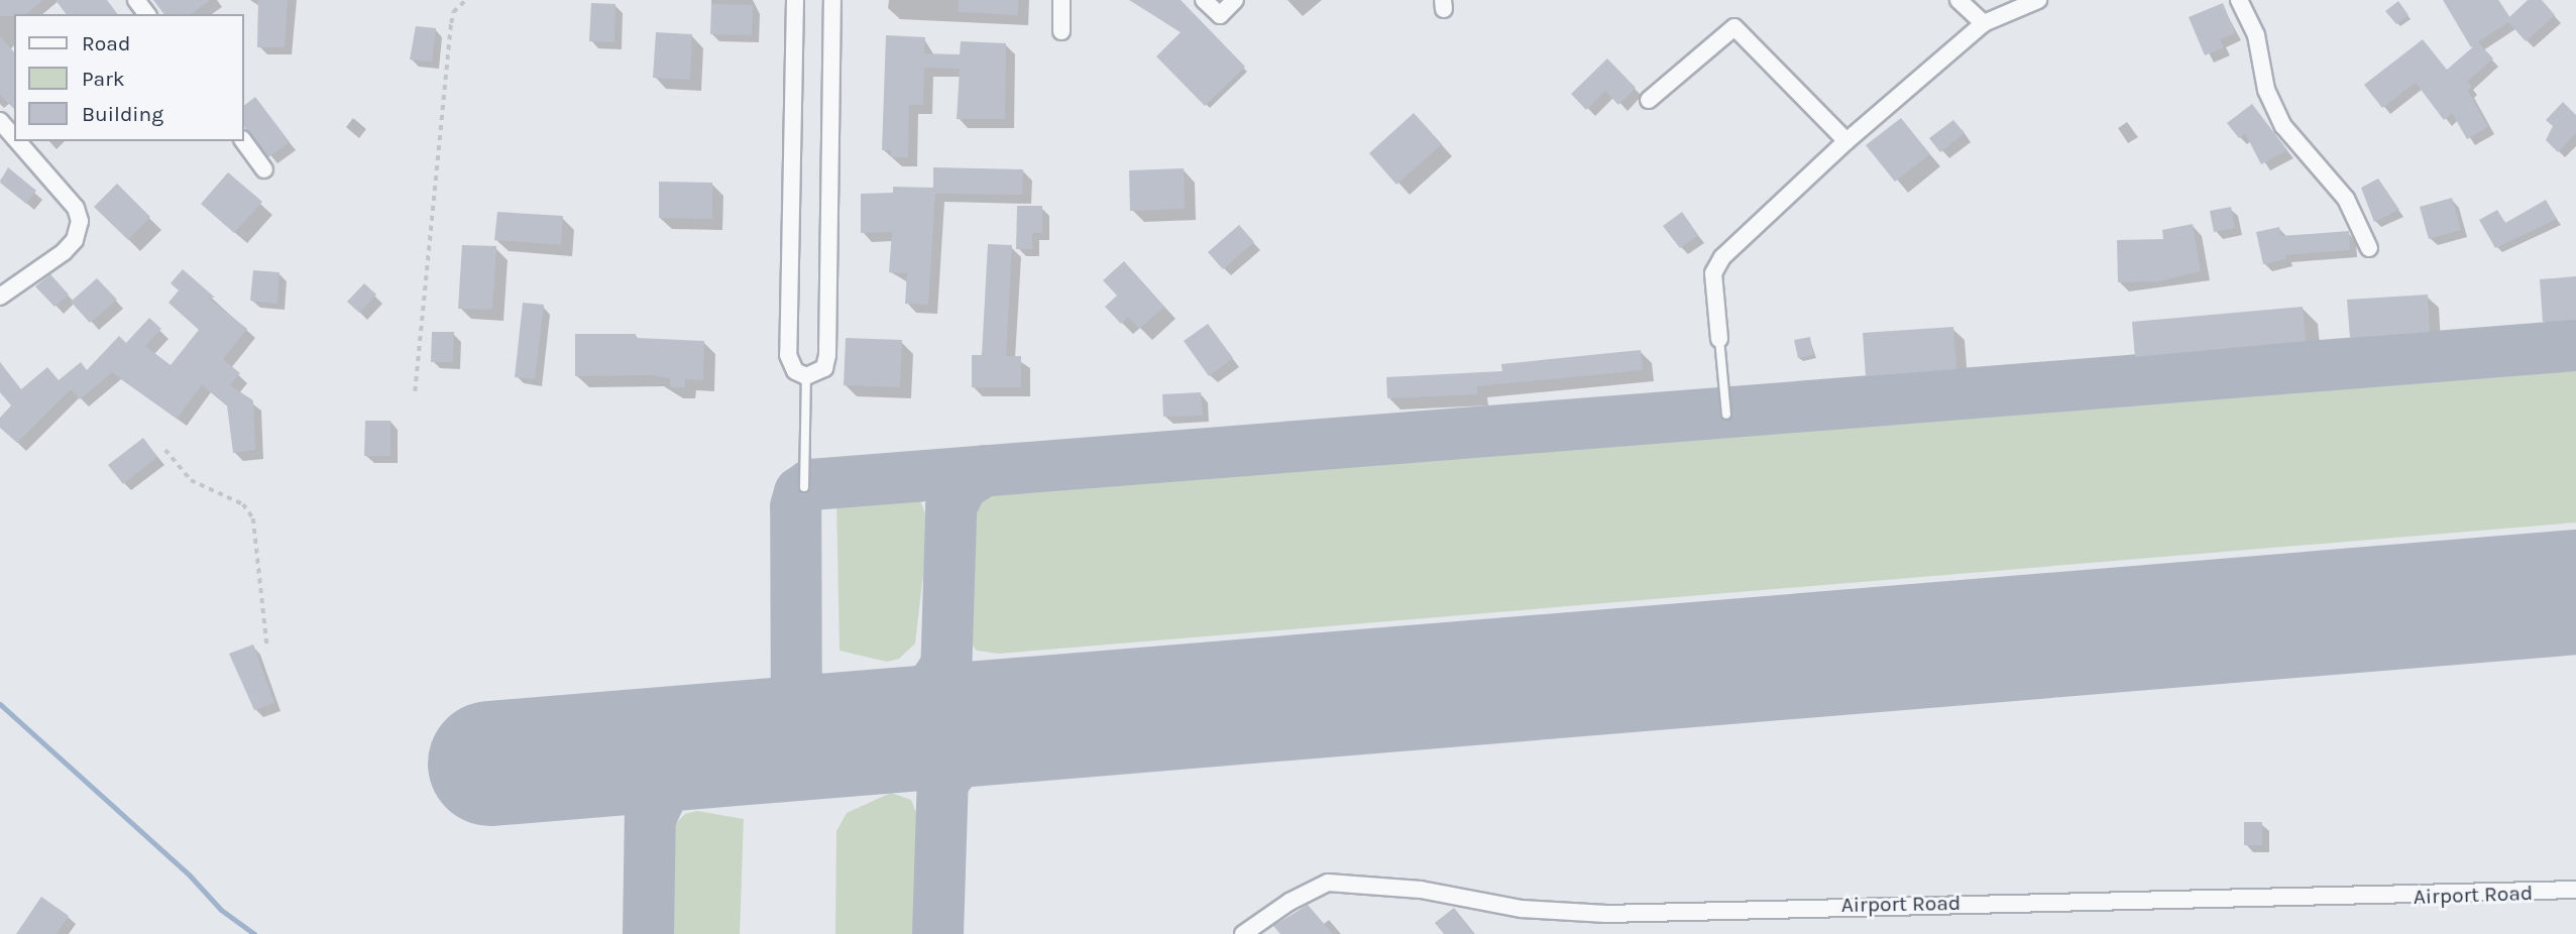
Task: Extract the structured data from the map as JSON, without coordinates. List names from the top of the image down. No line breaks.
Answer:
{"streets":{"street":["Airport Road"]},"legend":["Road","Park","Building"]}
